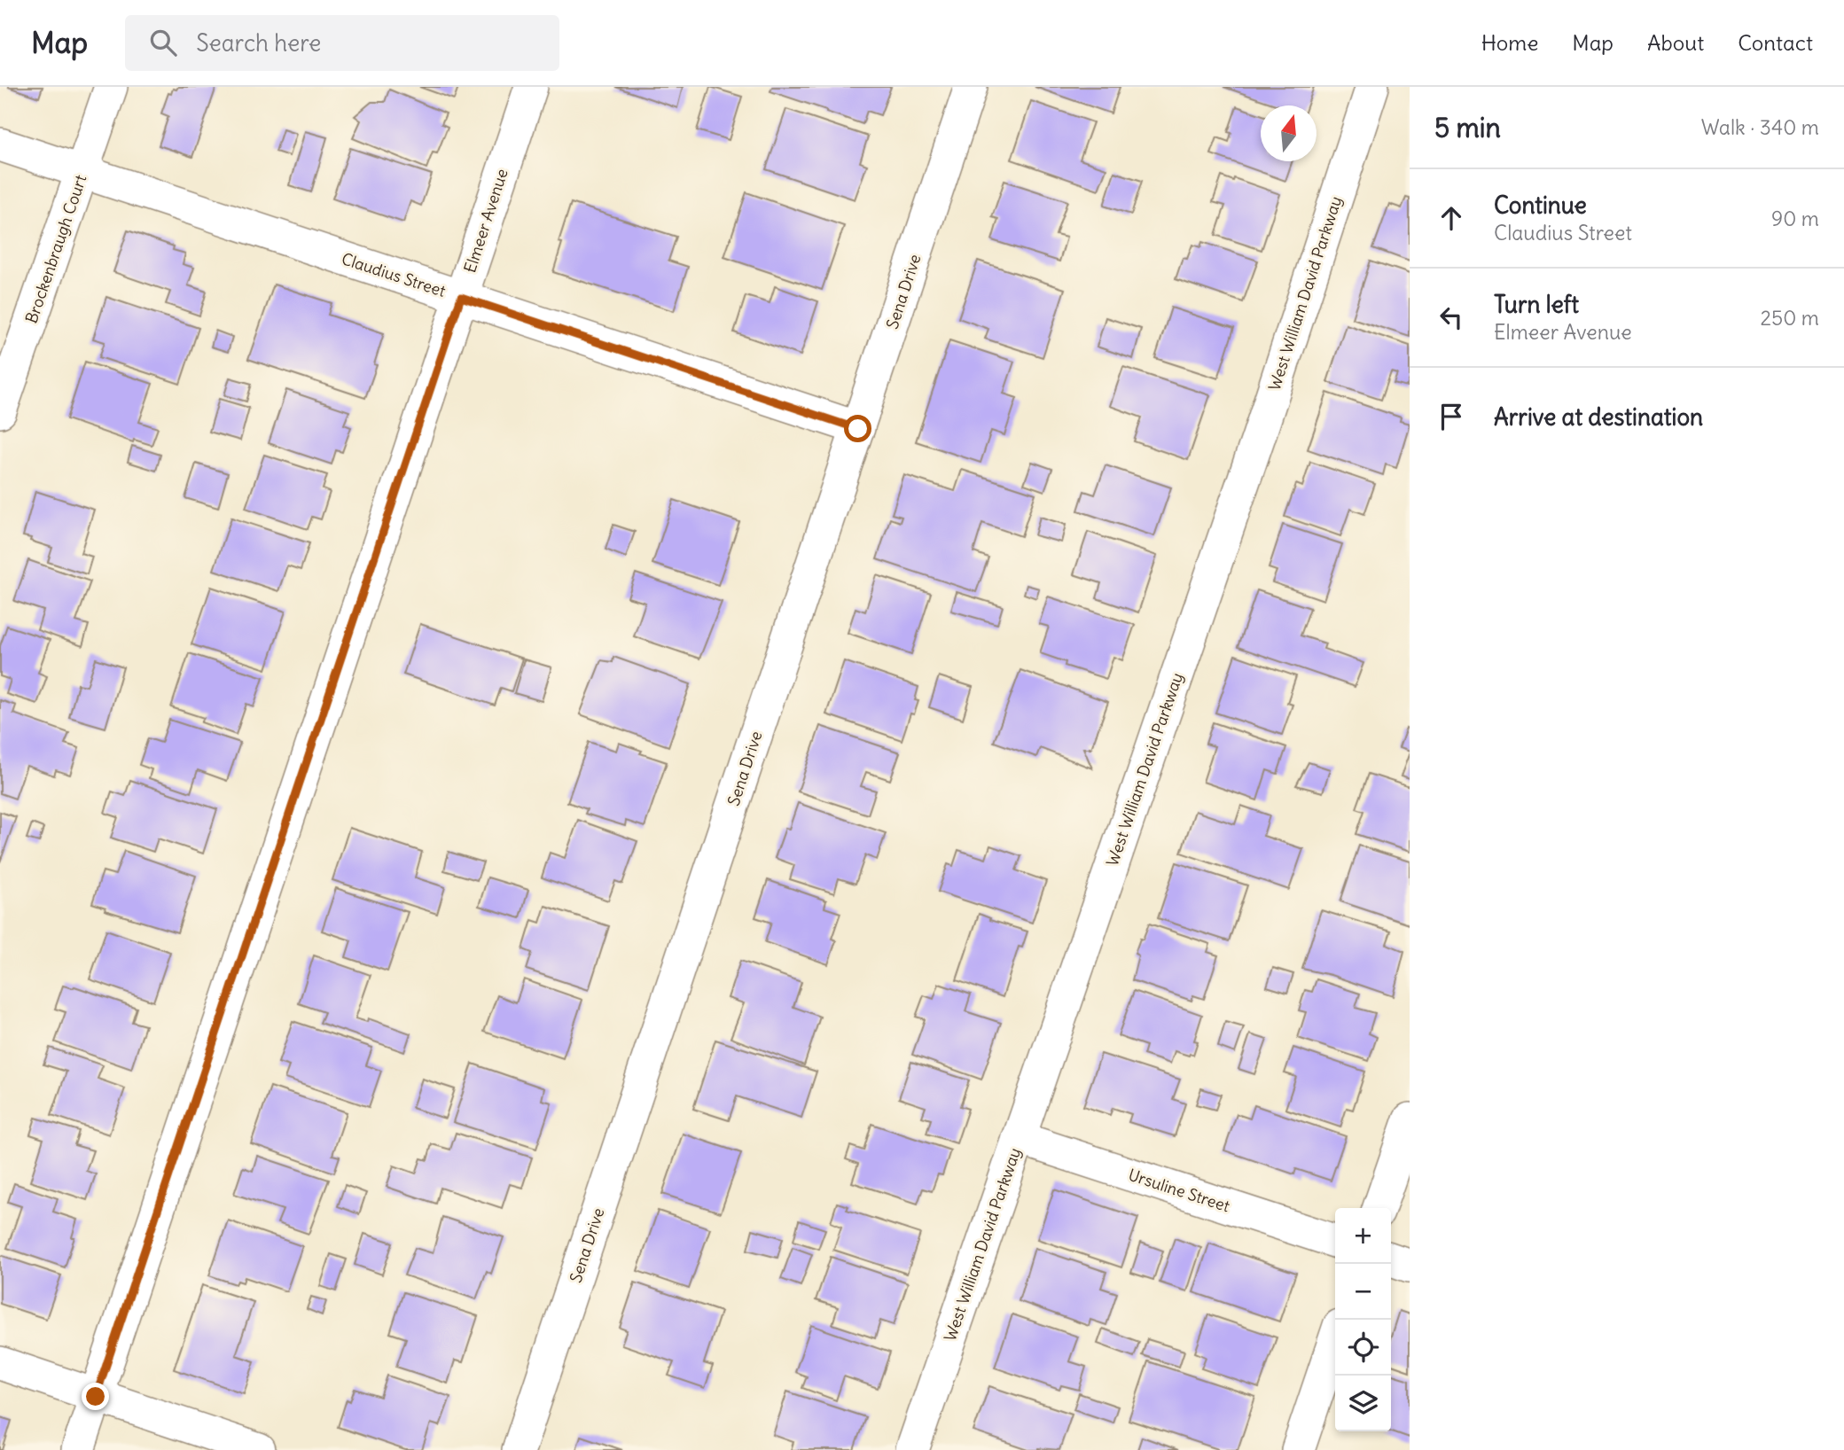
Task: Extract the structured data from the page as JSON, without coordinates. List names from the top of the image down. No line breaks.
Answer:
{"streets":{"street":["Elmeer Avenue","Brockenbraugh Court","Claudius Street","Sena Drive","West William David Parkway","Ursuline Street"]},"crossings":[["Elmeer Avenue","Claudius Street"],["Brockenbraugh Court","Claudius Street"],["Claudius Street","Sena Drive"],["West William David Parkway","Ursuline Street"]],"north":"top","page":{"header":"Map","search":"Search here","nav":["Home","Map","About","Contact"],"heading":["5 min","Walk · 340 m"],"list":[["Continue","Claudius Street","90 m"],["Turn left","Elmeer Avenue","250 m"],"Arrive at destination"],"map_buttons":["+","−"]}}
